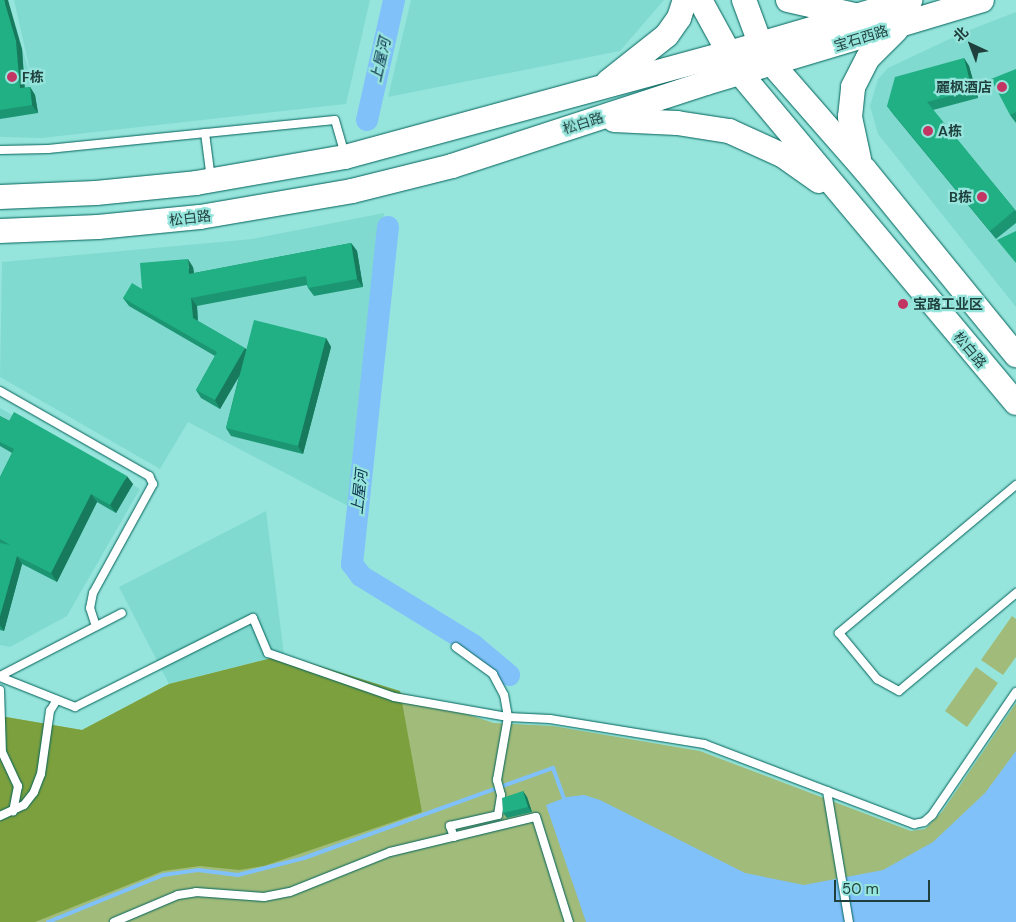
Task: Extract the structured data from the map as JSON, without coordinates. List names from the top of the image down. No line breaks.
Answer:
{"streets":{"main road":["宝石西路","松白路"]},"crossings":[["宝石西路","松白路"]],"water":["上屋河"],"places":["F栋","麗枫酒店","A栋","B栋","宝路工业区"],"scale_bar":"50 m","north":"top left"}
